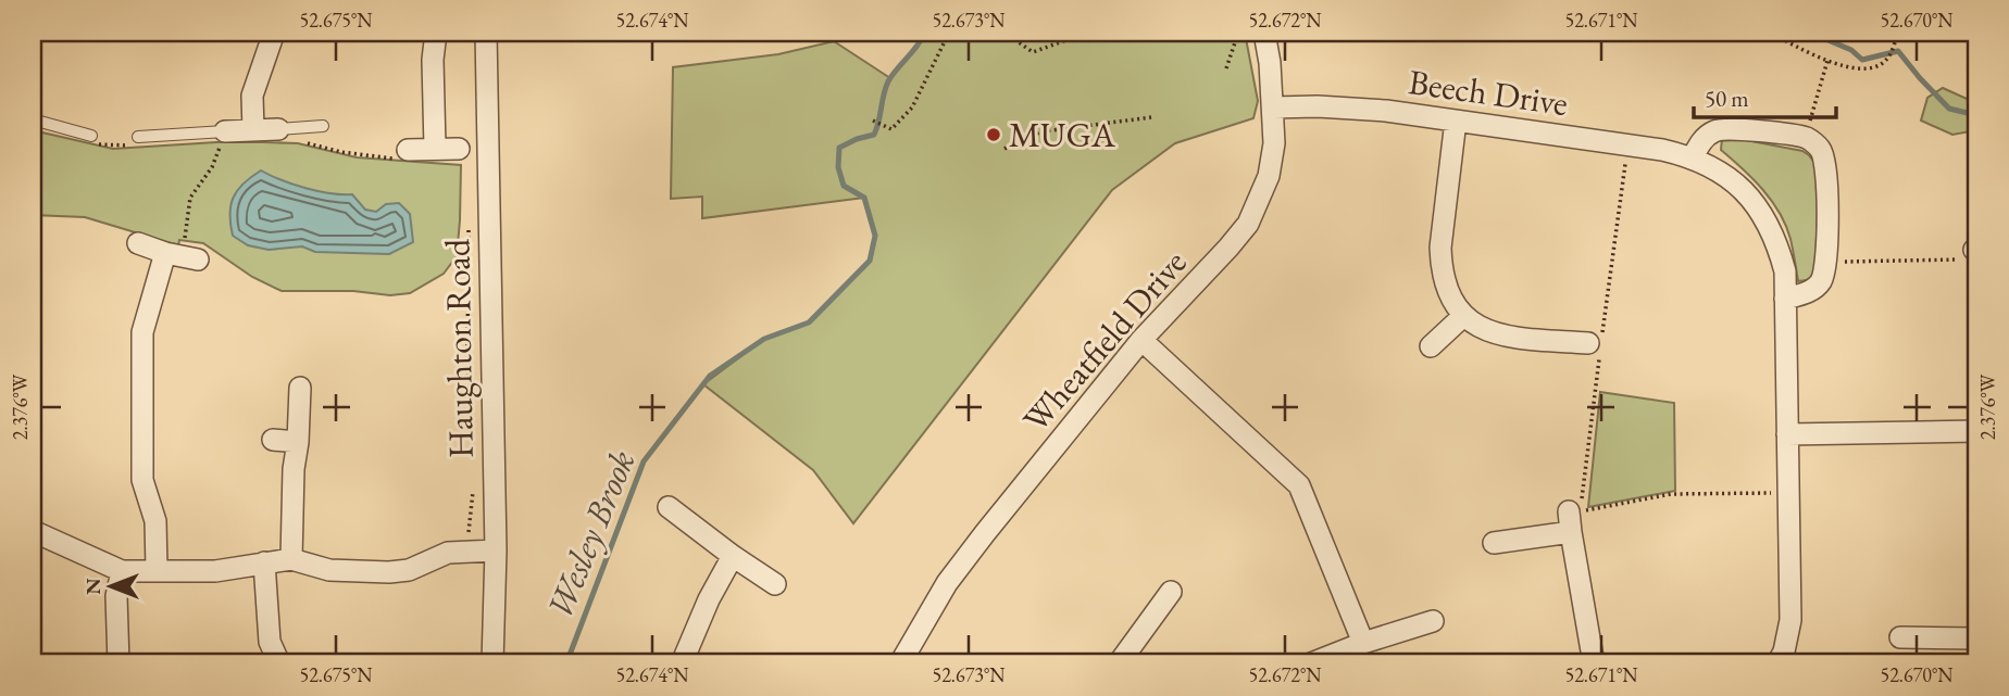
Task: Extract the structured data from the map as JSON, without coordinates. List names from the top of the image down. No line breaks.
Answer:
{"streets":{"street":["Beech Drive","Wheatfield Drive","Haughton Road"]},"crossings":[["Beech Drive","Wheatfield Drive"]],"water":["Wesley Brook"],"places":["MUGA"],"scale_bar":"50 m","north":"left","coordinates":["52.675°N","52.674°N","52.673°N","52.672°N","52.671°N","52.670°N","2.376°W"]}
